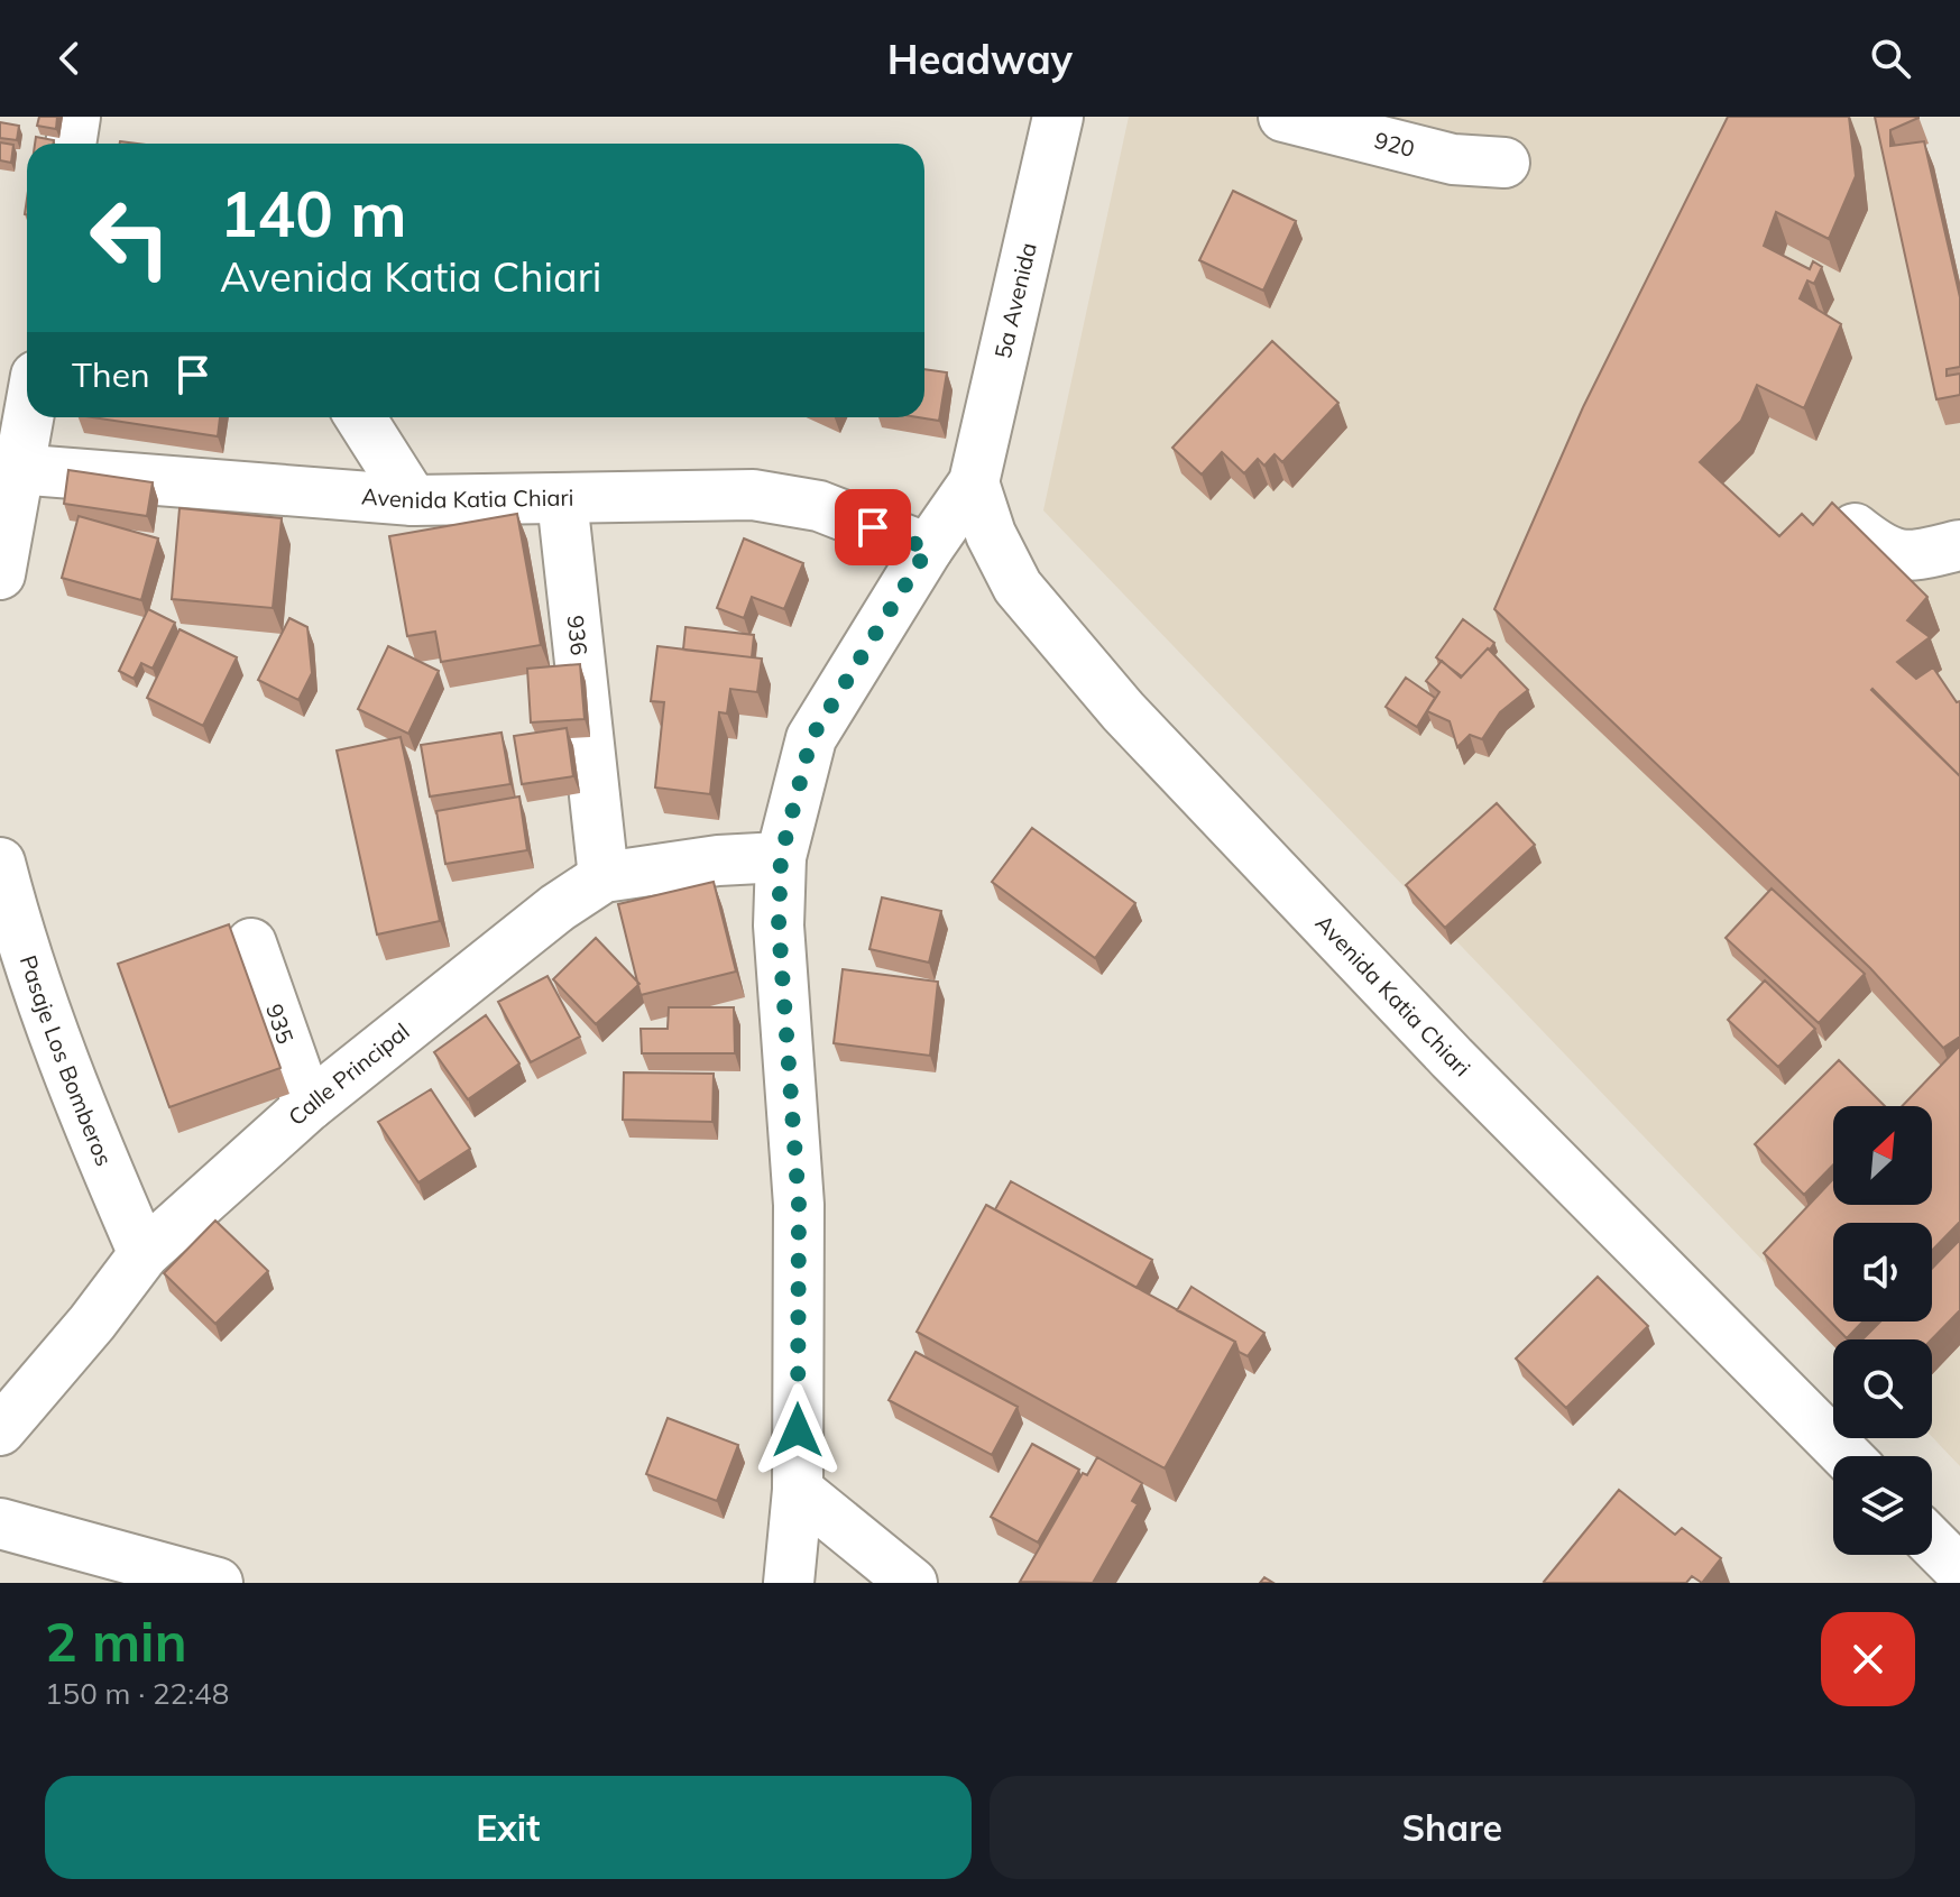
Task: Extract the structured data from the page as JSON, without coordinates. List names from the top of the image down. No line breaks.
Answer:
{"streets":{"street":["920","5a Avenida","Avenida Katia Chiari","936","935","Pasaje Los Bomberos","Calle Principal"]},"crossings":[["5a Avenida","Avenida Katia Chiari"],["Avenida Katia Chiari","936"],["936","Calle Principal"],["935","Calle Principal"],["Pasaje Los Bomberos","Calle Principal"]],"north":"top right","page":{"header":"Headway","turn":["140 m","Avenida Katia Chiari"],"then":"Then","heading":["2 min","150 m · 22:48"],"buttons":["Exit","Share"]}}
